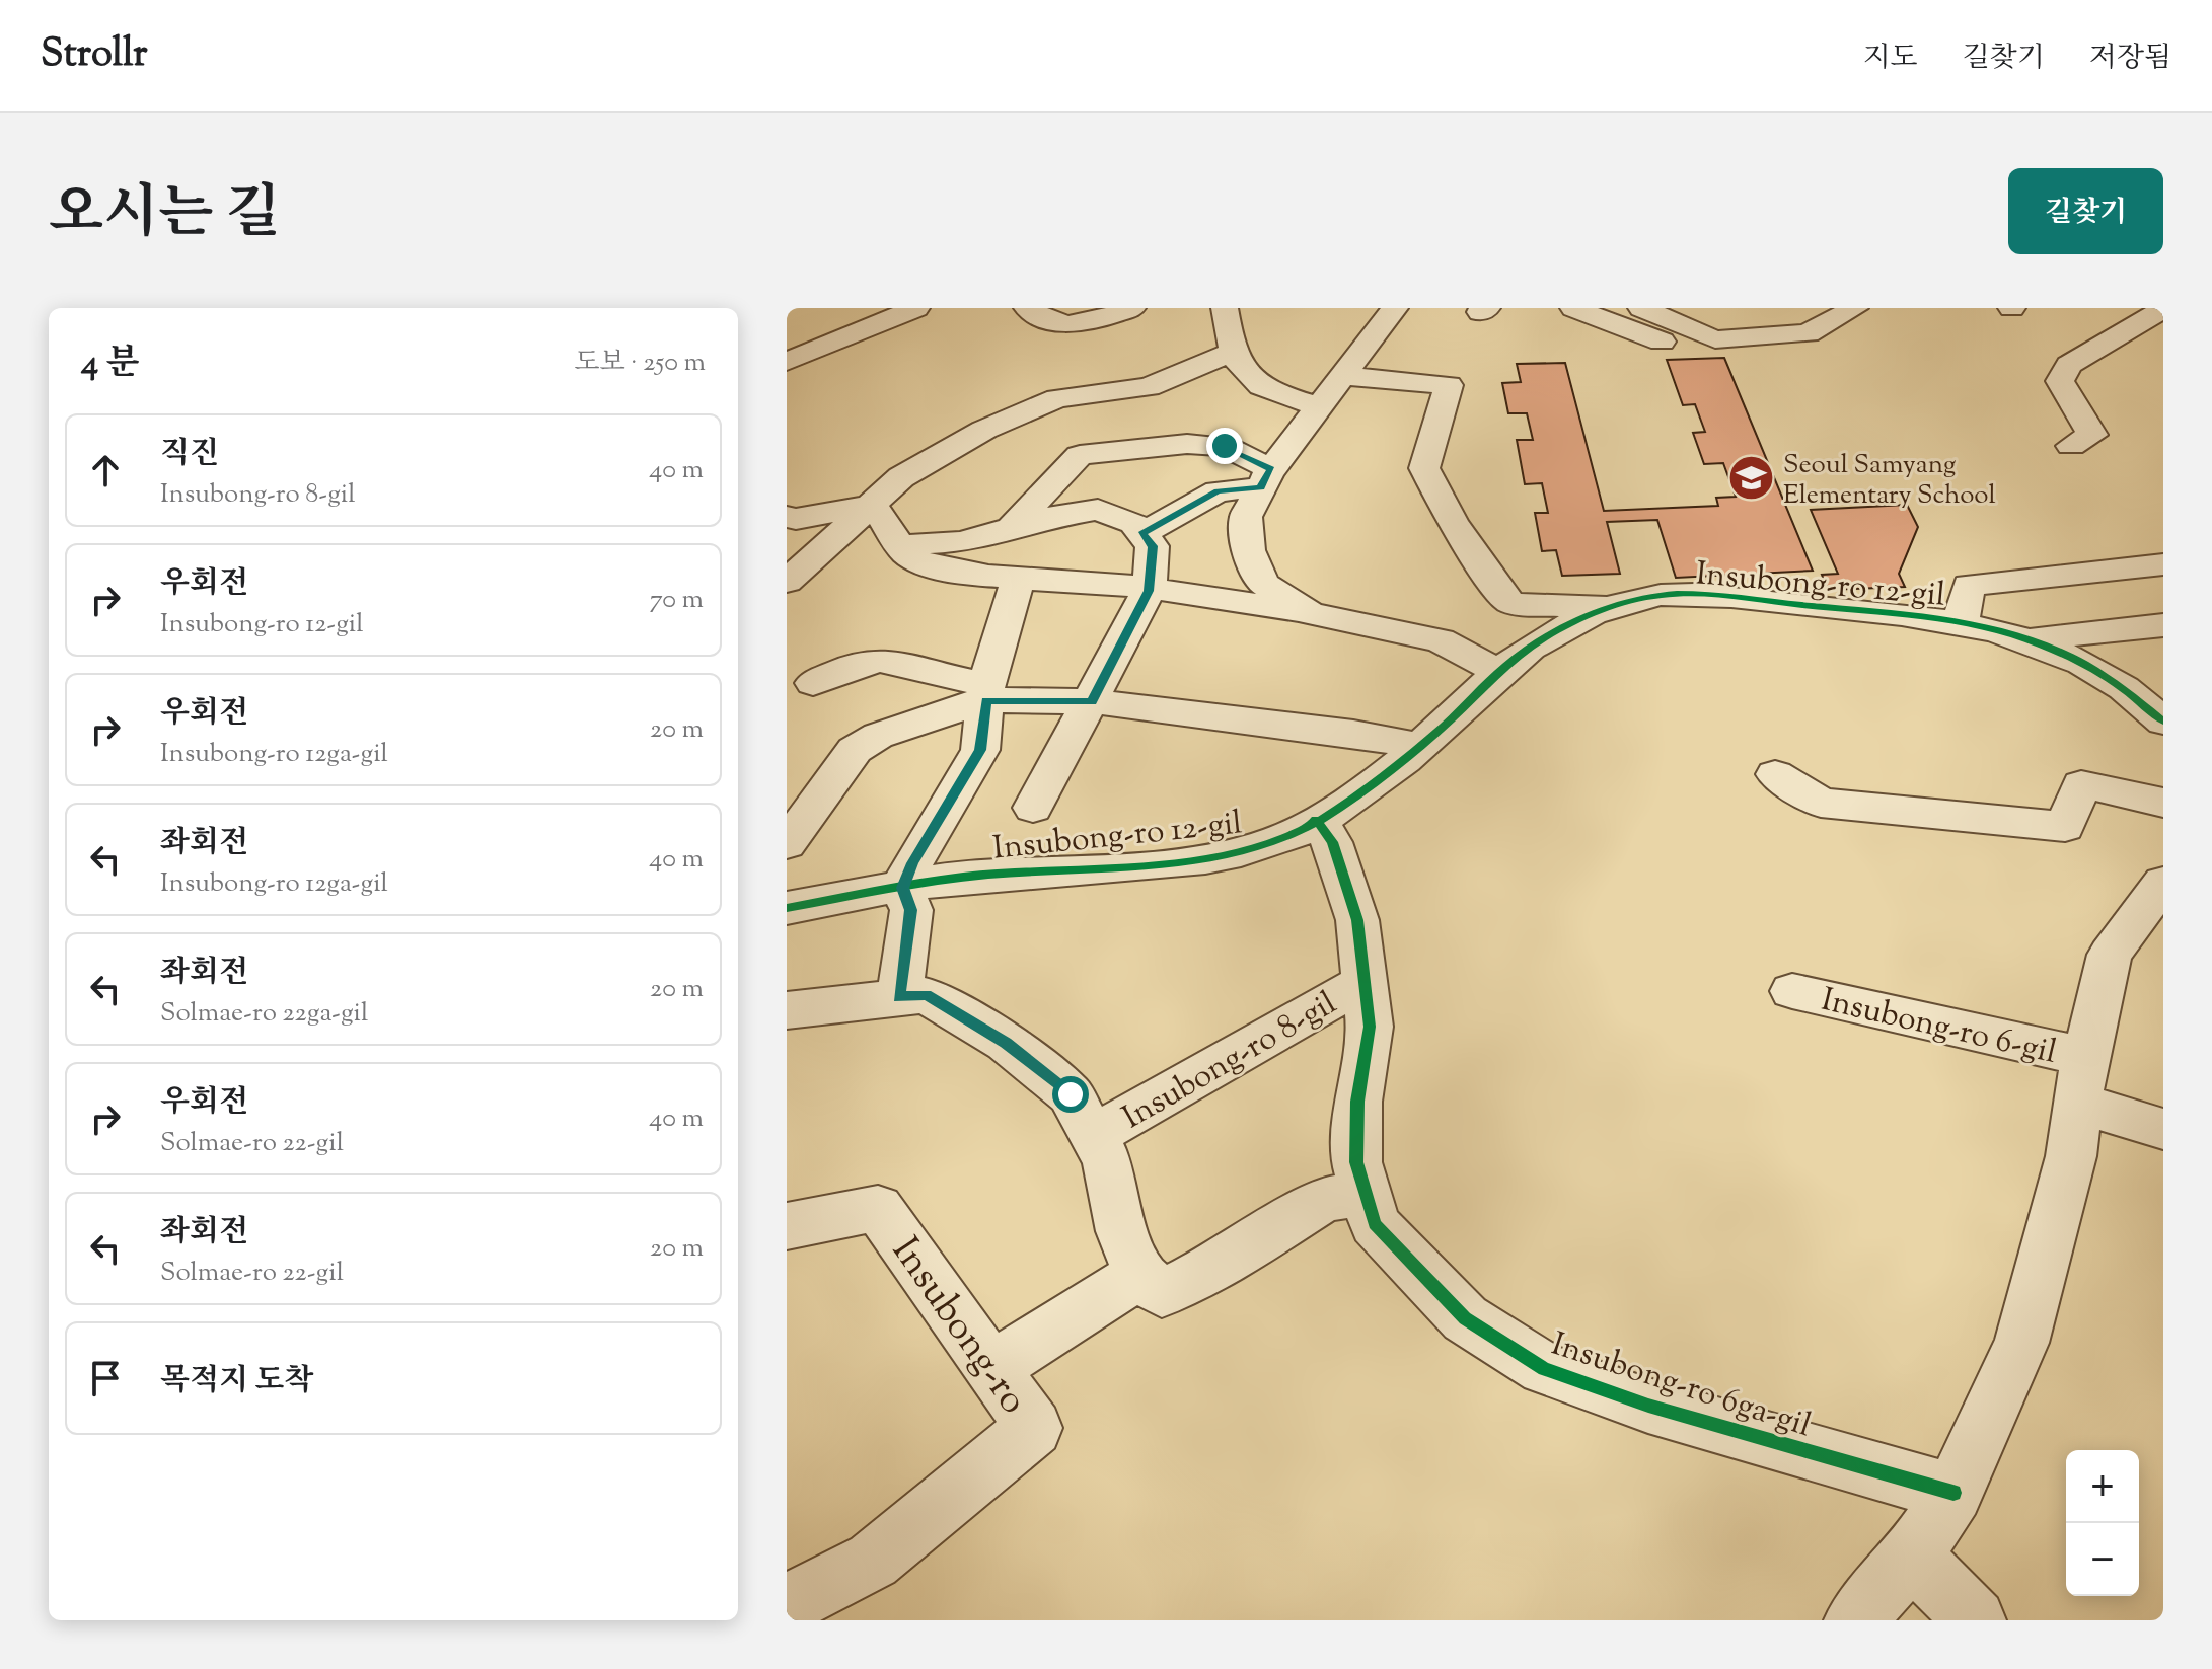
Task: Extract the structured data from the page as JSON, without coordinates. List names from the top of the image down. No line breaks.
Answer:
{"streets":{"street":["Insubong-ro 12-gil","Insubong-ro 6-gil","Insubong-ro 8-gil","Insubong-ro","Insubong-ro 6ga-gil"]},"crossings":[["Insubong-ro 12-gil","Insubong-ro 6ga-gil"],["Insubong-ro 6-gil","Insubong-ro 6ga-gil"],["Insubong-ro 8-gil","Insubong-ro 6ga-gil"]],"places":{"school or university":["Seoul Samyang Elementary School"]},"page":{"header":"Strollr","nav":["지도","길찾기","저장됨"],"title":"오시는 길","buttons":"길찾기","heading":["4 분","도보 · 250 m"],"list":[["직진","Insubong-ro 8-gil","40 m"],["우회전","Insubong-ro 12-gil","70 m"],["우회전","Insubong-ro 12ga-gil","20 m"],["좌회전","Insubong-ro 12ga-gil","40 m"],["좌회전","Solmae-ro 22ga-gil","20 m"],["우회전","Solmae-ro 22-gil","40 m"],["좌회전","Solmae-ro 22-gil","20 m"],"목적지 도착"],"map_buttons":["+","−"]}}
